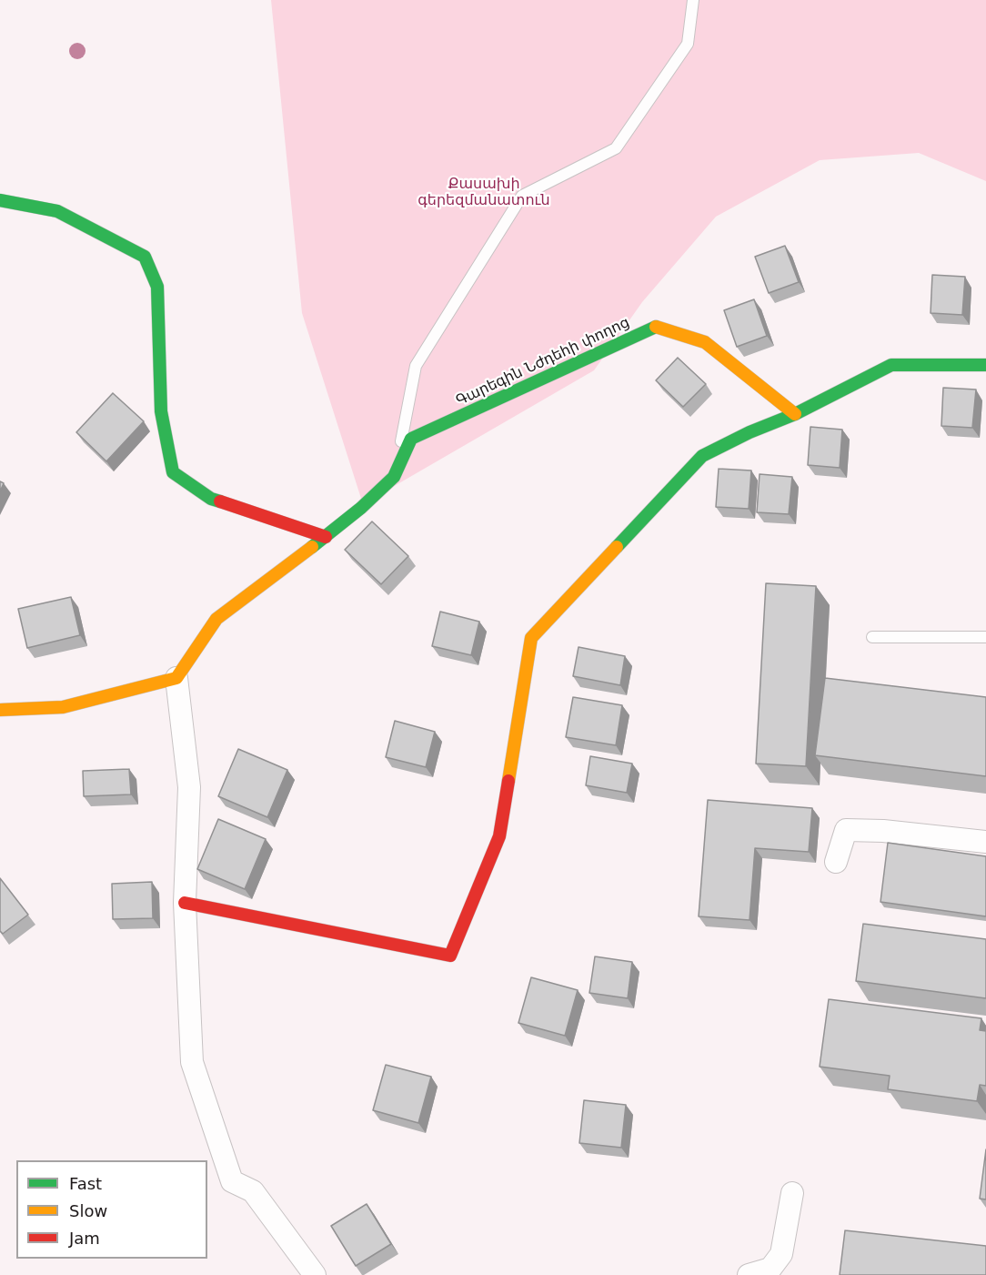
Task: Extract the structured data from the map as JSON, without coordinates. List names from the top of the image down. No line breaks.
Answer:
{"streets":{"street":["Գարեգին Նժդեհի փողոց"]},"parks":["Քասախի գերեզմանատուն"],"legend":["Fast","Slow","Jam"]}
